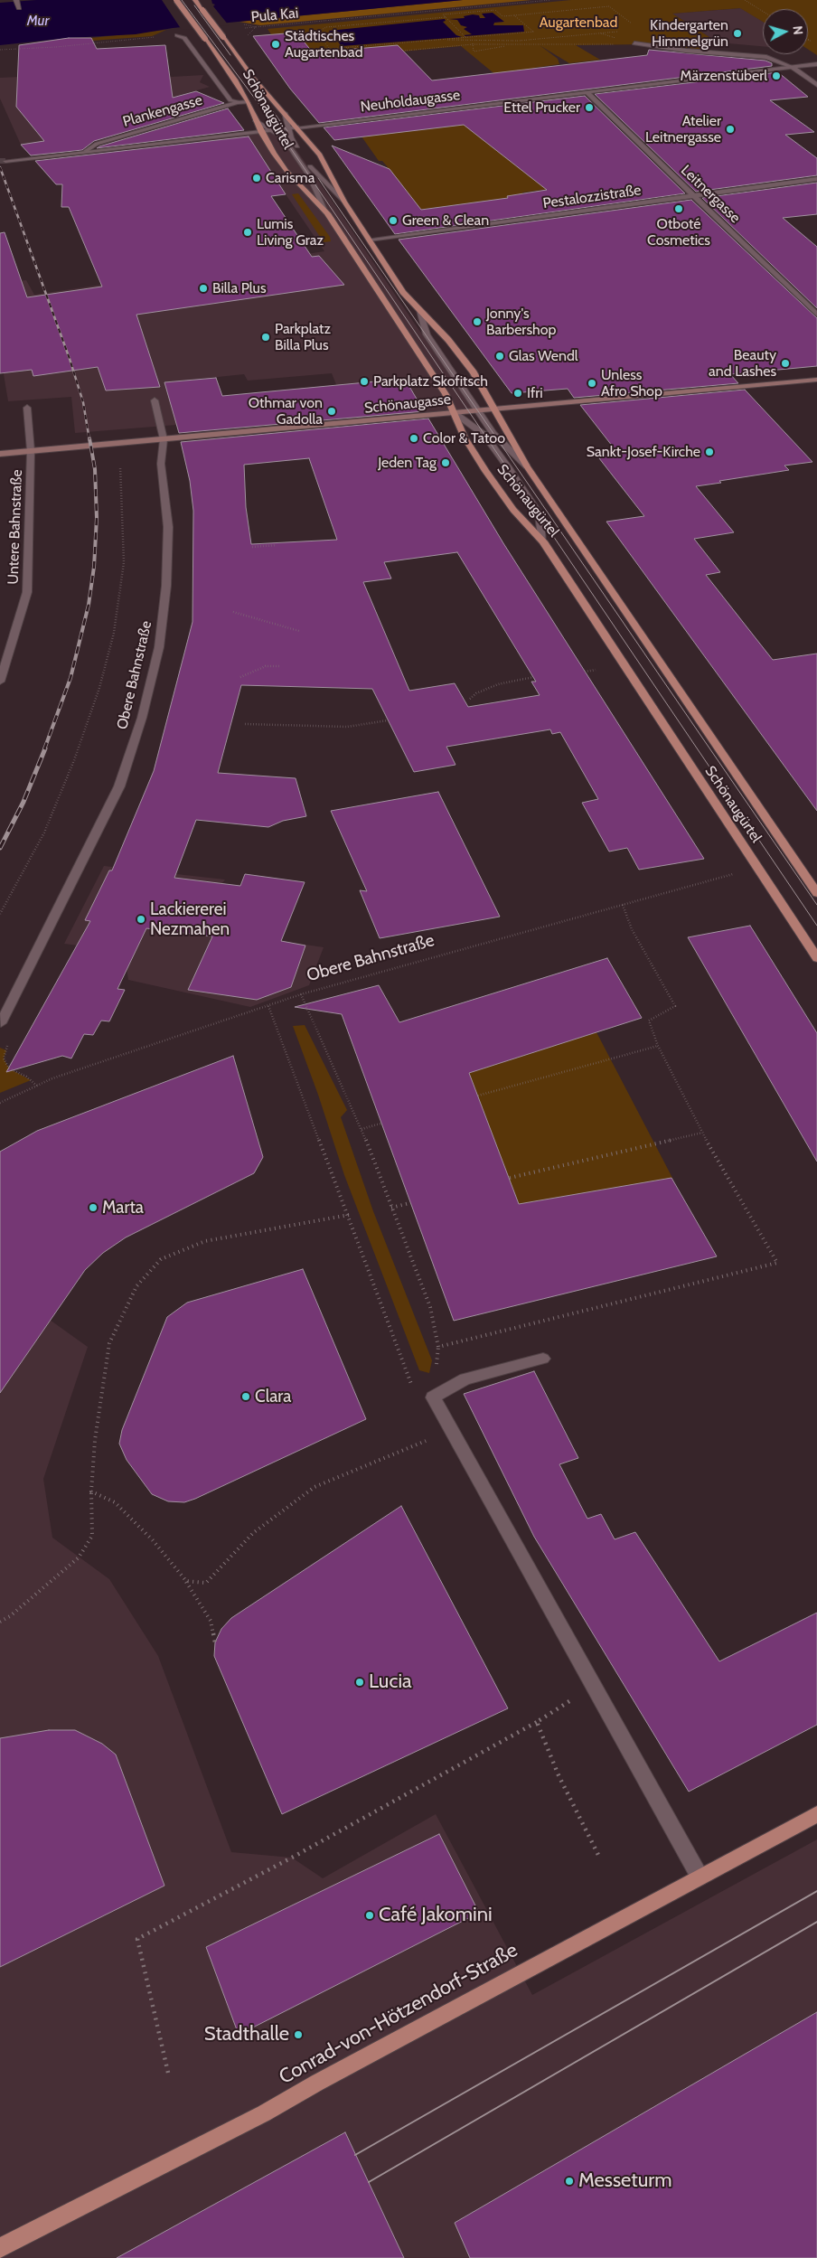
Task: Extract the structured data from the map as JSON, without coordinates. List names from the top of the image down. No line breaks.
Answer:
{"streets":{"main road":["Schönaugürtel","Schönaugasse","Conrad-von-Hötzendorf-Straße"],"street":["Neuholdaugasse","Plankengasse","Leitnergasse","Pestalozzistraße","Untere Bahnstraße","Obere Bahnstraße"],"path":["Pula Kai"]},"crossings":[["Neuholdaugasse","Schönaugürtel"],["Neuholdaugasse","Plankengasse"],["Neuholdaugasse","Leitnergasse"],["Schönaugürtel","Plankengasse"],["Schönaugürtel","Pestalozzistraße"],["Schönaugürtel","Schönaugasse"],["Schönaugürtel","Obere Bahnstraße"],["Leitnergasse","Pestalozzistraße"],["Schönaugasse","Untere Bahnstraße"],["Schönaugasse","Obere Bahnstraße"]],"water":["Mur"],"parks":["Augartenbad"],"places":["Kindergarten Himmelgrün","Städtisches Augartenbad","Märzenstüberl","Ettel Prucker","Atelier Leitnergasse","Carisma","Otboté Cosmetics","Green & Clean","Lumis Living Graz","Billa Plus","Jonny's Barbershop","Parkplatz Billa Plus","Glas Wendl","Beauty and Lashes","Parkplatz Skofitsch","Unless Afro Shop","Ifri","Othmar von Gadolla","Color & Tatoo","Sankt-Josef-Kirche","Jeden Tag","Lackiererei Nezmahen","Marta","Clara","Lucia","Café Jakomini","Stadthalle","Messeturm"],"north":"right"}
